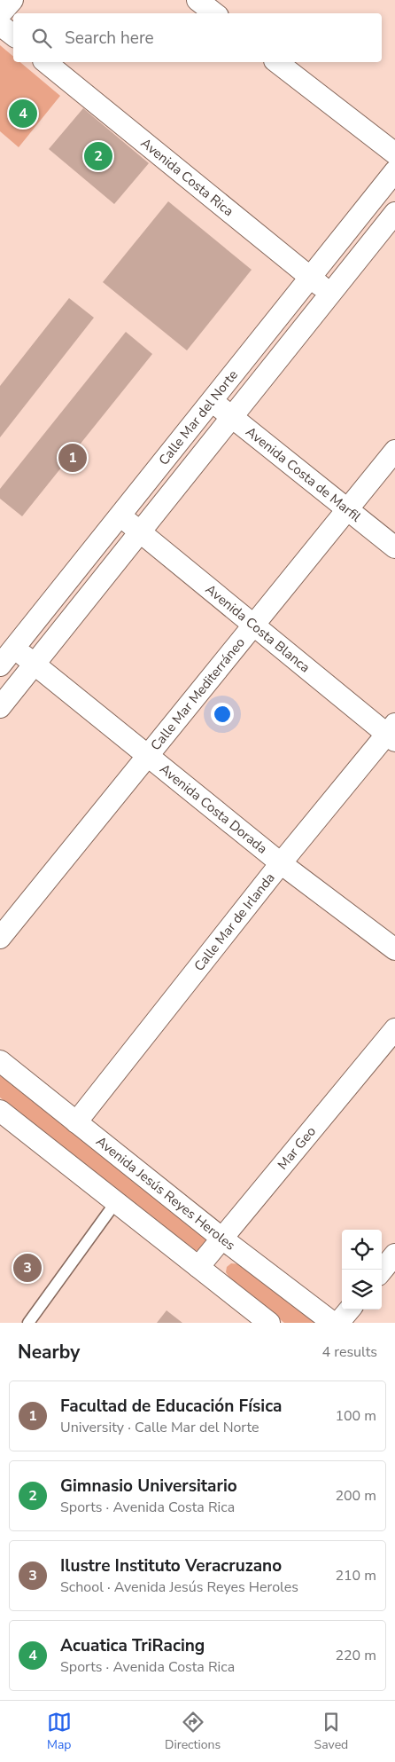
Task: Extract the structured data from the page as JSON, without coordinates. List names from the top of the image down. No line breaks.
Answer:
{"streets":{"street":["Avenida Costa Rica","Calle Mar del Norte","Avenida Costa de Marfil","Avenida Costa Blanca","Calle Mar Mediterráneo","Avenida Costa Dorada","Calle Mar de Irlanda","Mar Geo","Avenida Jesús Reyes Heroles"]},"crossings":[["Avenida Costa Rica","Calle Mar del Norte"],["Calle Mar del Norte","Avenida Costa de Marfil"],["Calle Mar del Norte","Avenida Costa Blanca"],["Calle Mar del Norte","Avenida Costa Dorada"],["Avenida Costa de Marfil","Calle Mar Mediterráneo"],["Avenida Costa Blanca","Calle Mar Mediterráneo"],["Avenida Costa Blanca","Calle Mar de Irlanda"],["Calle Mar Mediterráneo","Avenida Costa Dorada"],["Avenida Costa Dorada","Calle Mar de Irlanda"],["Calle Mar de Irlanda","Avenida Jesús Reyes Heroles"],["Mar Geo","Avenida Jesús Reyes Heroles"]],"page":{"search":"Search here","pins":["4","2","1","3"],"heading":["Nearby","4 results"],"list":[{"mark":"1","name":"Facultad de Educación Física","note":"University · Calle Mar del Norte","value":"100 m"},{"mark":"2","name":"Gimnasio Universitario","note":"Sports · Avenida Costa Rica","value":"200 m"},{"mark":"3","name":"Ilustre Instituto Veracruzano","note":"School · Avenida Jesús Reyes Heroles","value":"210 m"},{"mark":"4","name":"Acuatica TriRacing","note":"Sports · Avenida Costa Rica","value":"220 m"}],"nav":["Map","Directions","Saved"]}}
